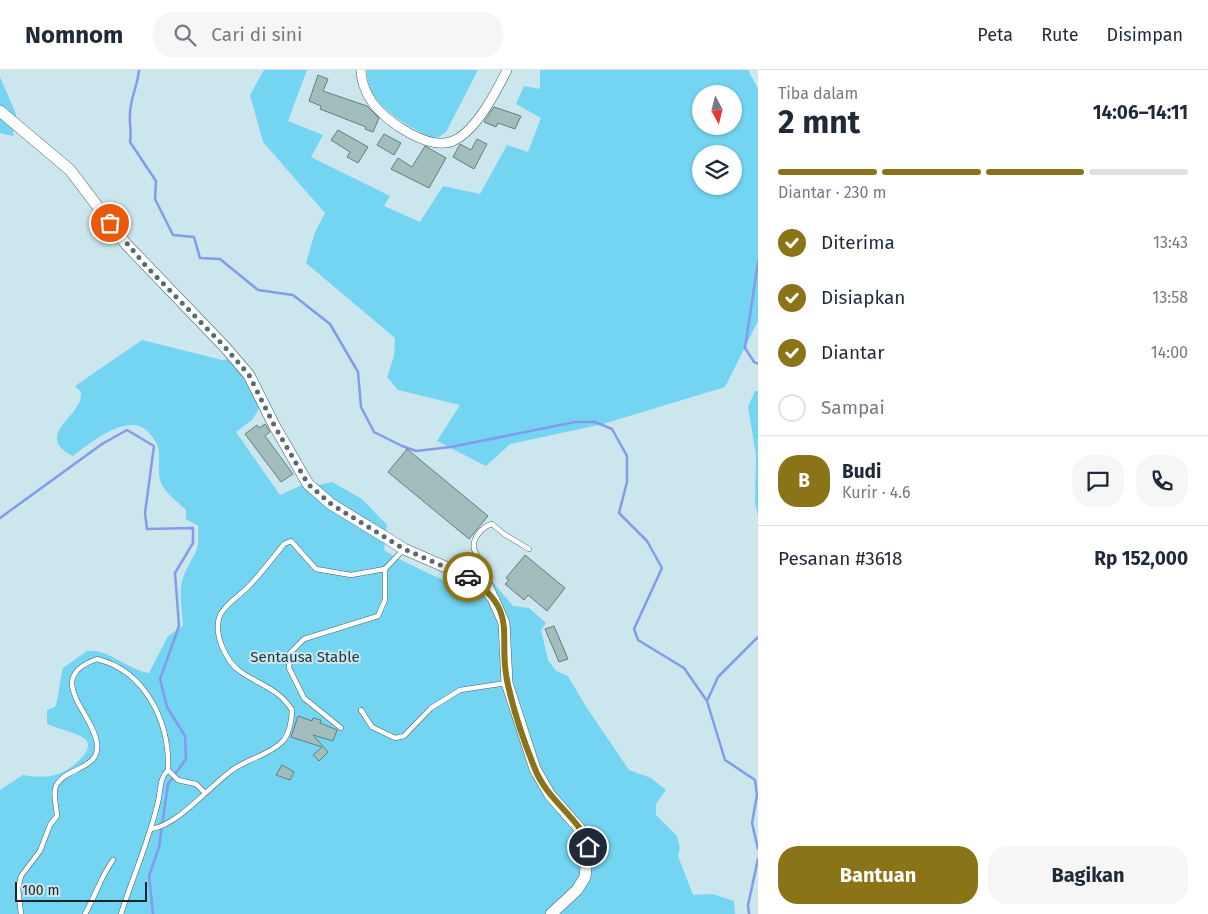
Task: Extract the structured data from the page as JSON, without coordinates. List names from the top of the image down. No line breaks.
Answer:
{"parks":["Sentausa Stable"],"scale_bar":"100 m","north":"bottom","page":{"header":"Nomnom","search":"Cari di sini","nav":["Peta","Rute","Disimpan"],"heading":["2 mnt","Tiba dalam","14:06–14:11"],"panel":["Budi","Kurir · 4.6","Pesanan #3618","Rp 152,000"],"bar":"Diantar · 230 m","list":[["Diterima","13:43"],["Disiapkan","13:58"],["Diantar","14:00"],"Sampai"],"round":"B","buttons":["Bantuan","Bagikan"],"scale":"100 m"}}
